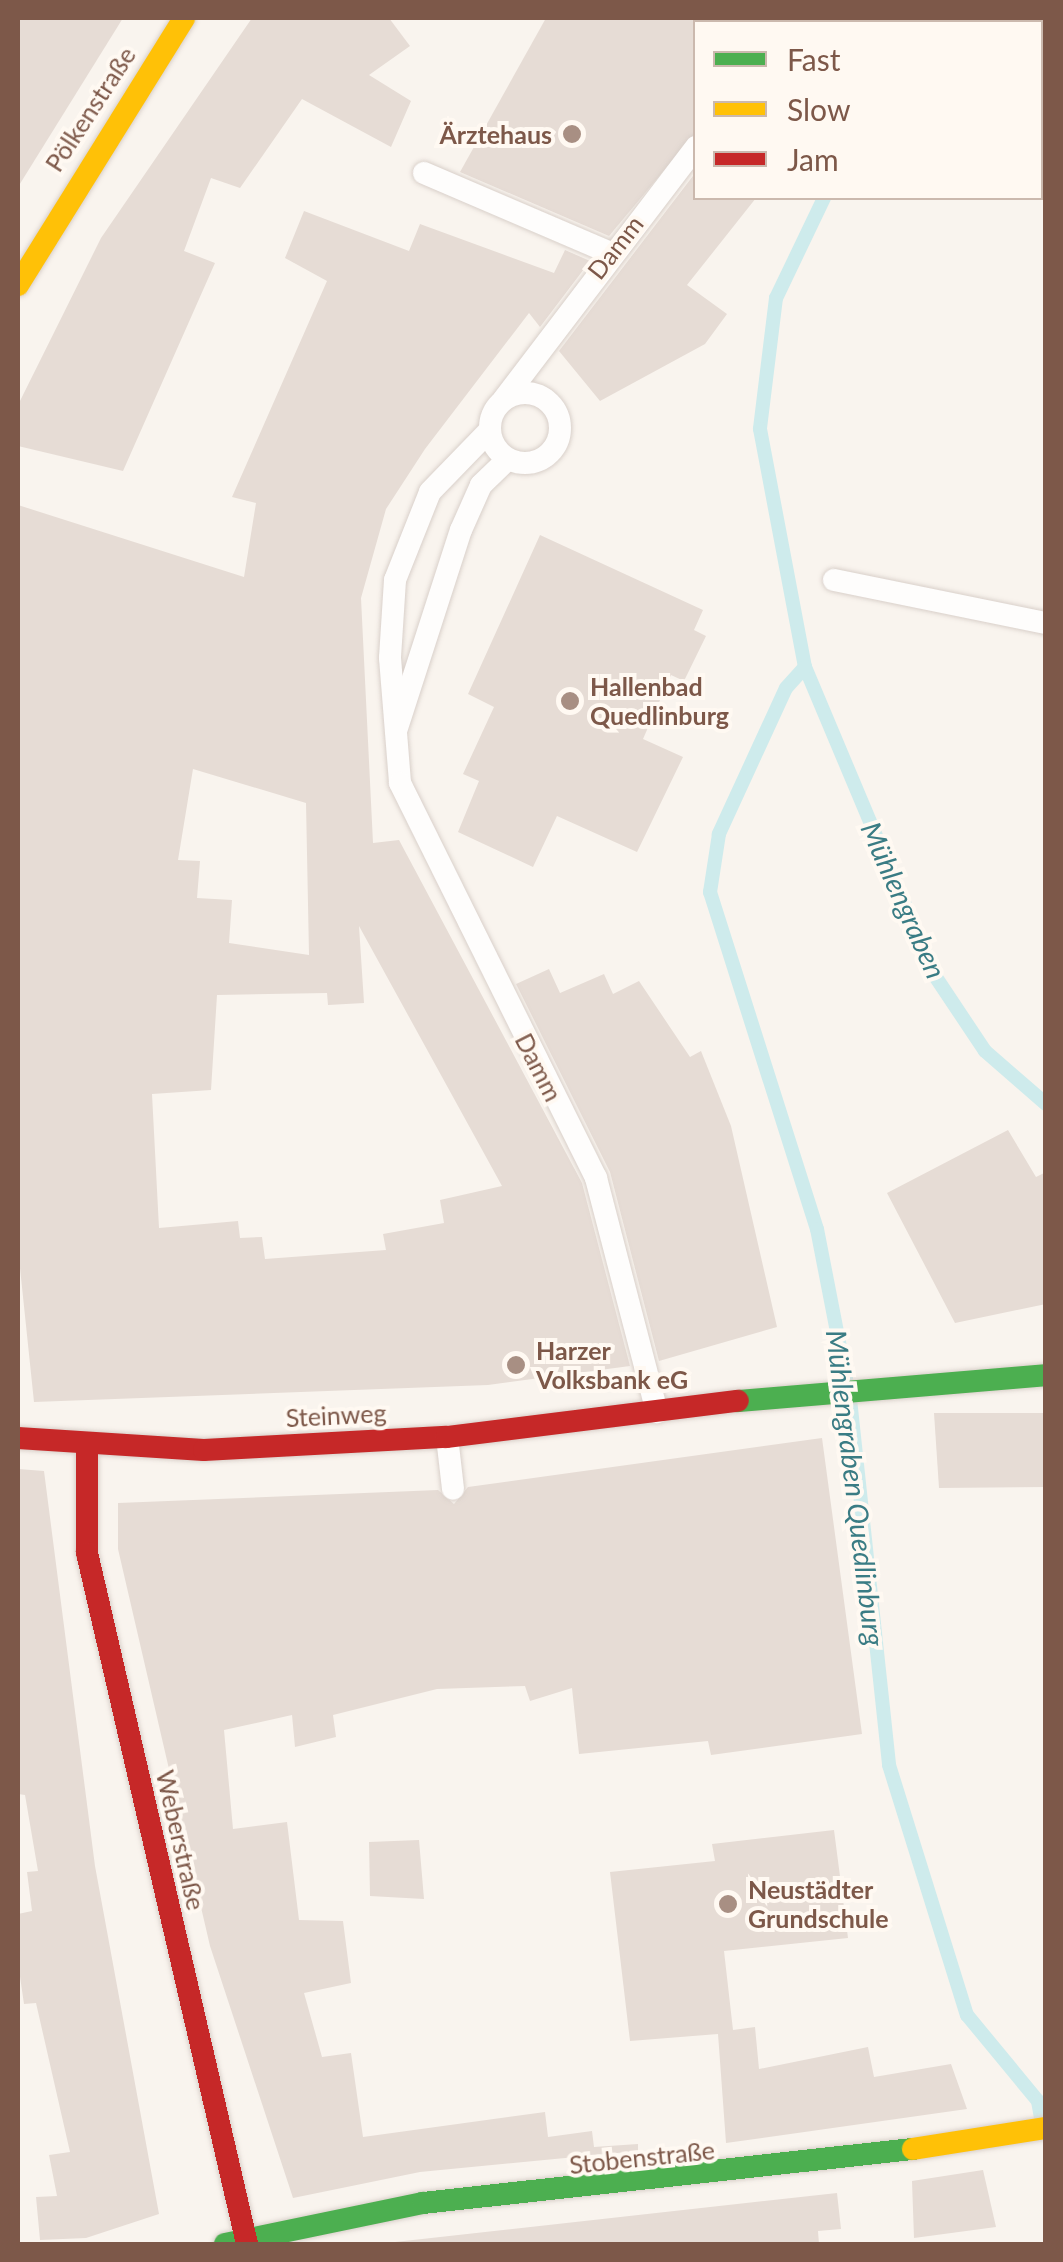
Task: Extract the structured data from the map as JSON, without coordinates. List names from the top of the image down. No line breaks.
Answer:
{"streets":{"street":["Pölkenstraße","Steinweg","Weberstraße","Stobenstraße"],"lane":["Damm"]},"crossings":[["Damm","Steinweg"],["Steinweg","Weberstraße"],["Weberstraße","Stobenstraße"]],"water":["Mühlengraben","Mühlengraben Quedlinburg"],"places":["Ärztehaus","Hallenbad Quedlinburg","Harzer Volksbank eG","Neustädter Grundschule"],"legend":["Fast","Slow","Jam"]}
